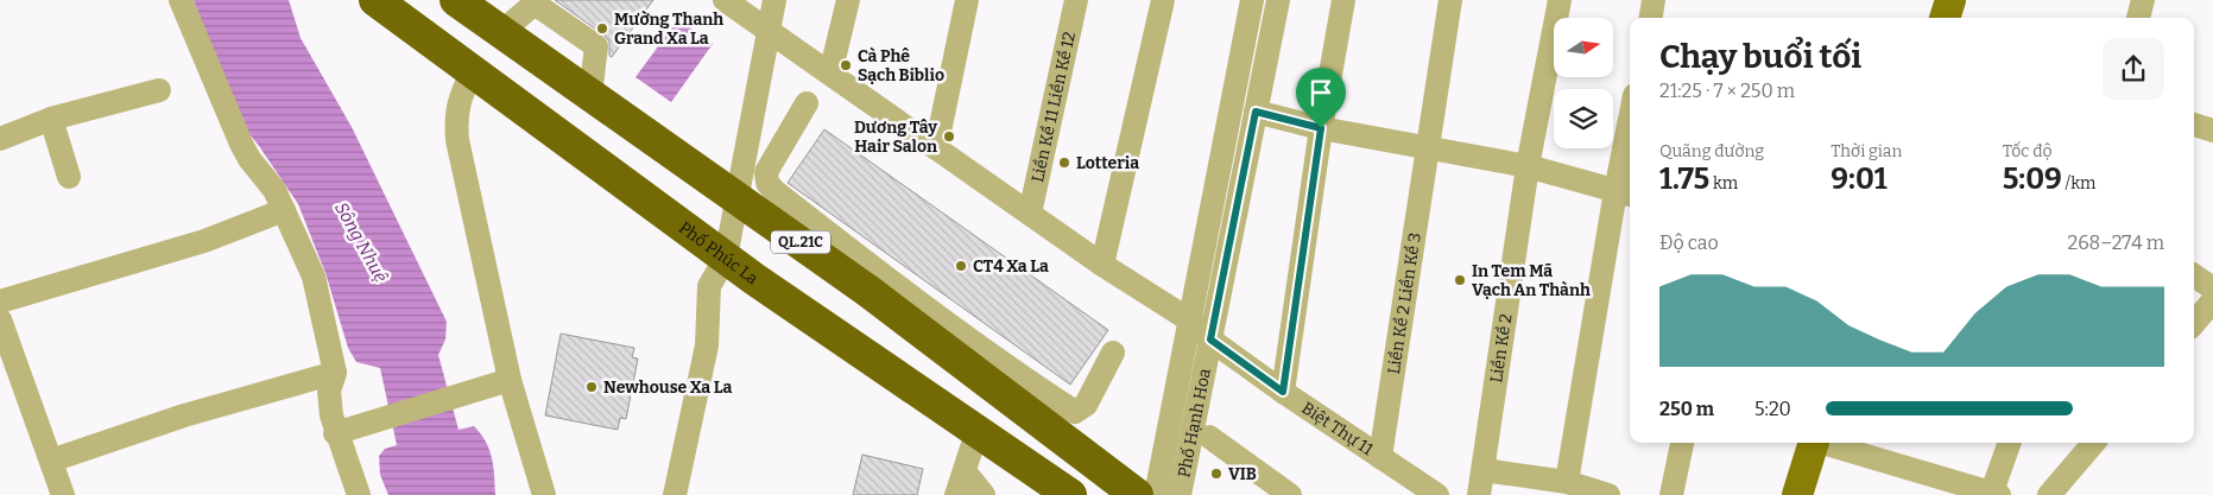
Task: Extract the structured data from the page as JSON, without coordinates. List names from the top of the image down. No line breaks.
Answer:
{"streets":{"highway":["QL.21C","Phố Phúc La"],"street":["Liền Kề 11 Liền Kề 12","Liền Kề 2 Liền Kề 3","Liền Kề 2","Phố Hạnh Hoa","Biệt Thự 11"]},"crossings":[["Liền Kề 11 Liền Kề 12","Biệt Thự 11"],["Liền Kề 2 Liền Kề 3","Biệt Thự 11"],["Phố Hạnh Hoa","Biệt Thự 11"]],"water":["Sông Nhuệ"],"places":["Mường Thanh Grand Xa La","Cà Phê Sạch Biblio","Dương Tây Hair Salon","Lotteria","CT4 Xa La","In Tem Mã Vạch An Thành","Newhouse Xa La","VIB"],"north":"right","page":{"heading":["Chạy buổi tối","21:25 · 7 × 250 m"],"stats":[["Quãng đường","1.75 km"],["Thời gian","9:01"],["Tốc độ","5:09 /km"]],"chart":["Độ cao","268–274 m"],"list":[{"name":"250 m","note":"5:20"}]}}
